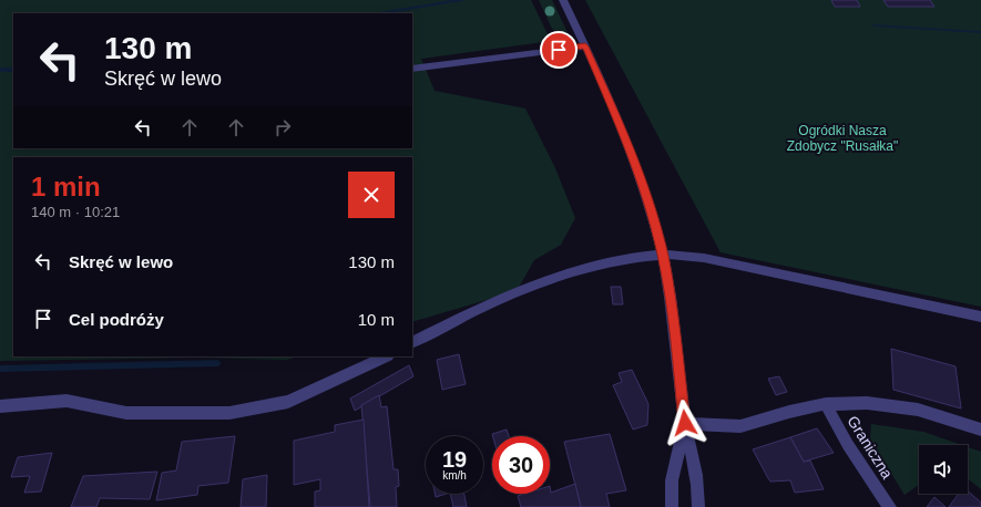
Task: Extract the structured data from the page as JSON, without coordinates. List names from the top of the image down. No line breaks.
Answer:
{"streets":{"street":["Graniczna"]},"parks":["Ogródki Nasza Zdobycz \"Rusałka\""],"page":{"turn":["130 m","Skręć w lewo"],"heading":["1 min","140 m · 10:21"],"list":[{"name":"Skręć w lewo","value":"130 m"},{"name":"Cel podróży","value":"10 m"}],"speed":"19 km/h","limit":"30"}}
